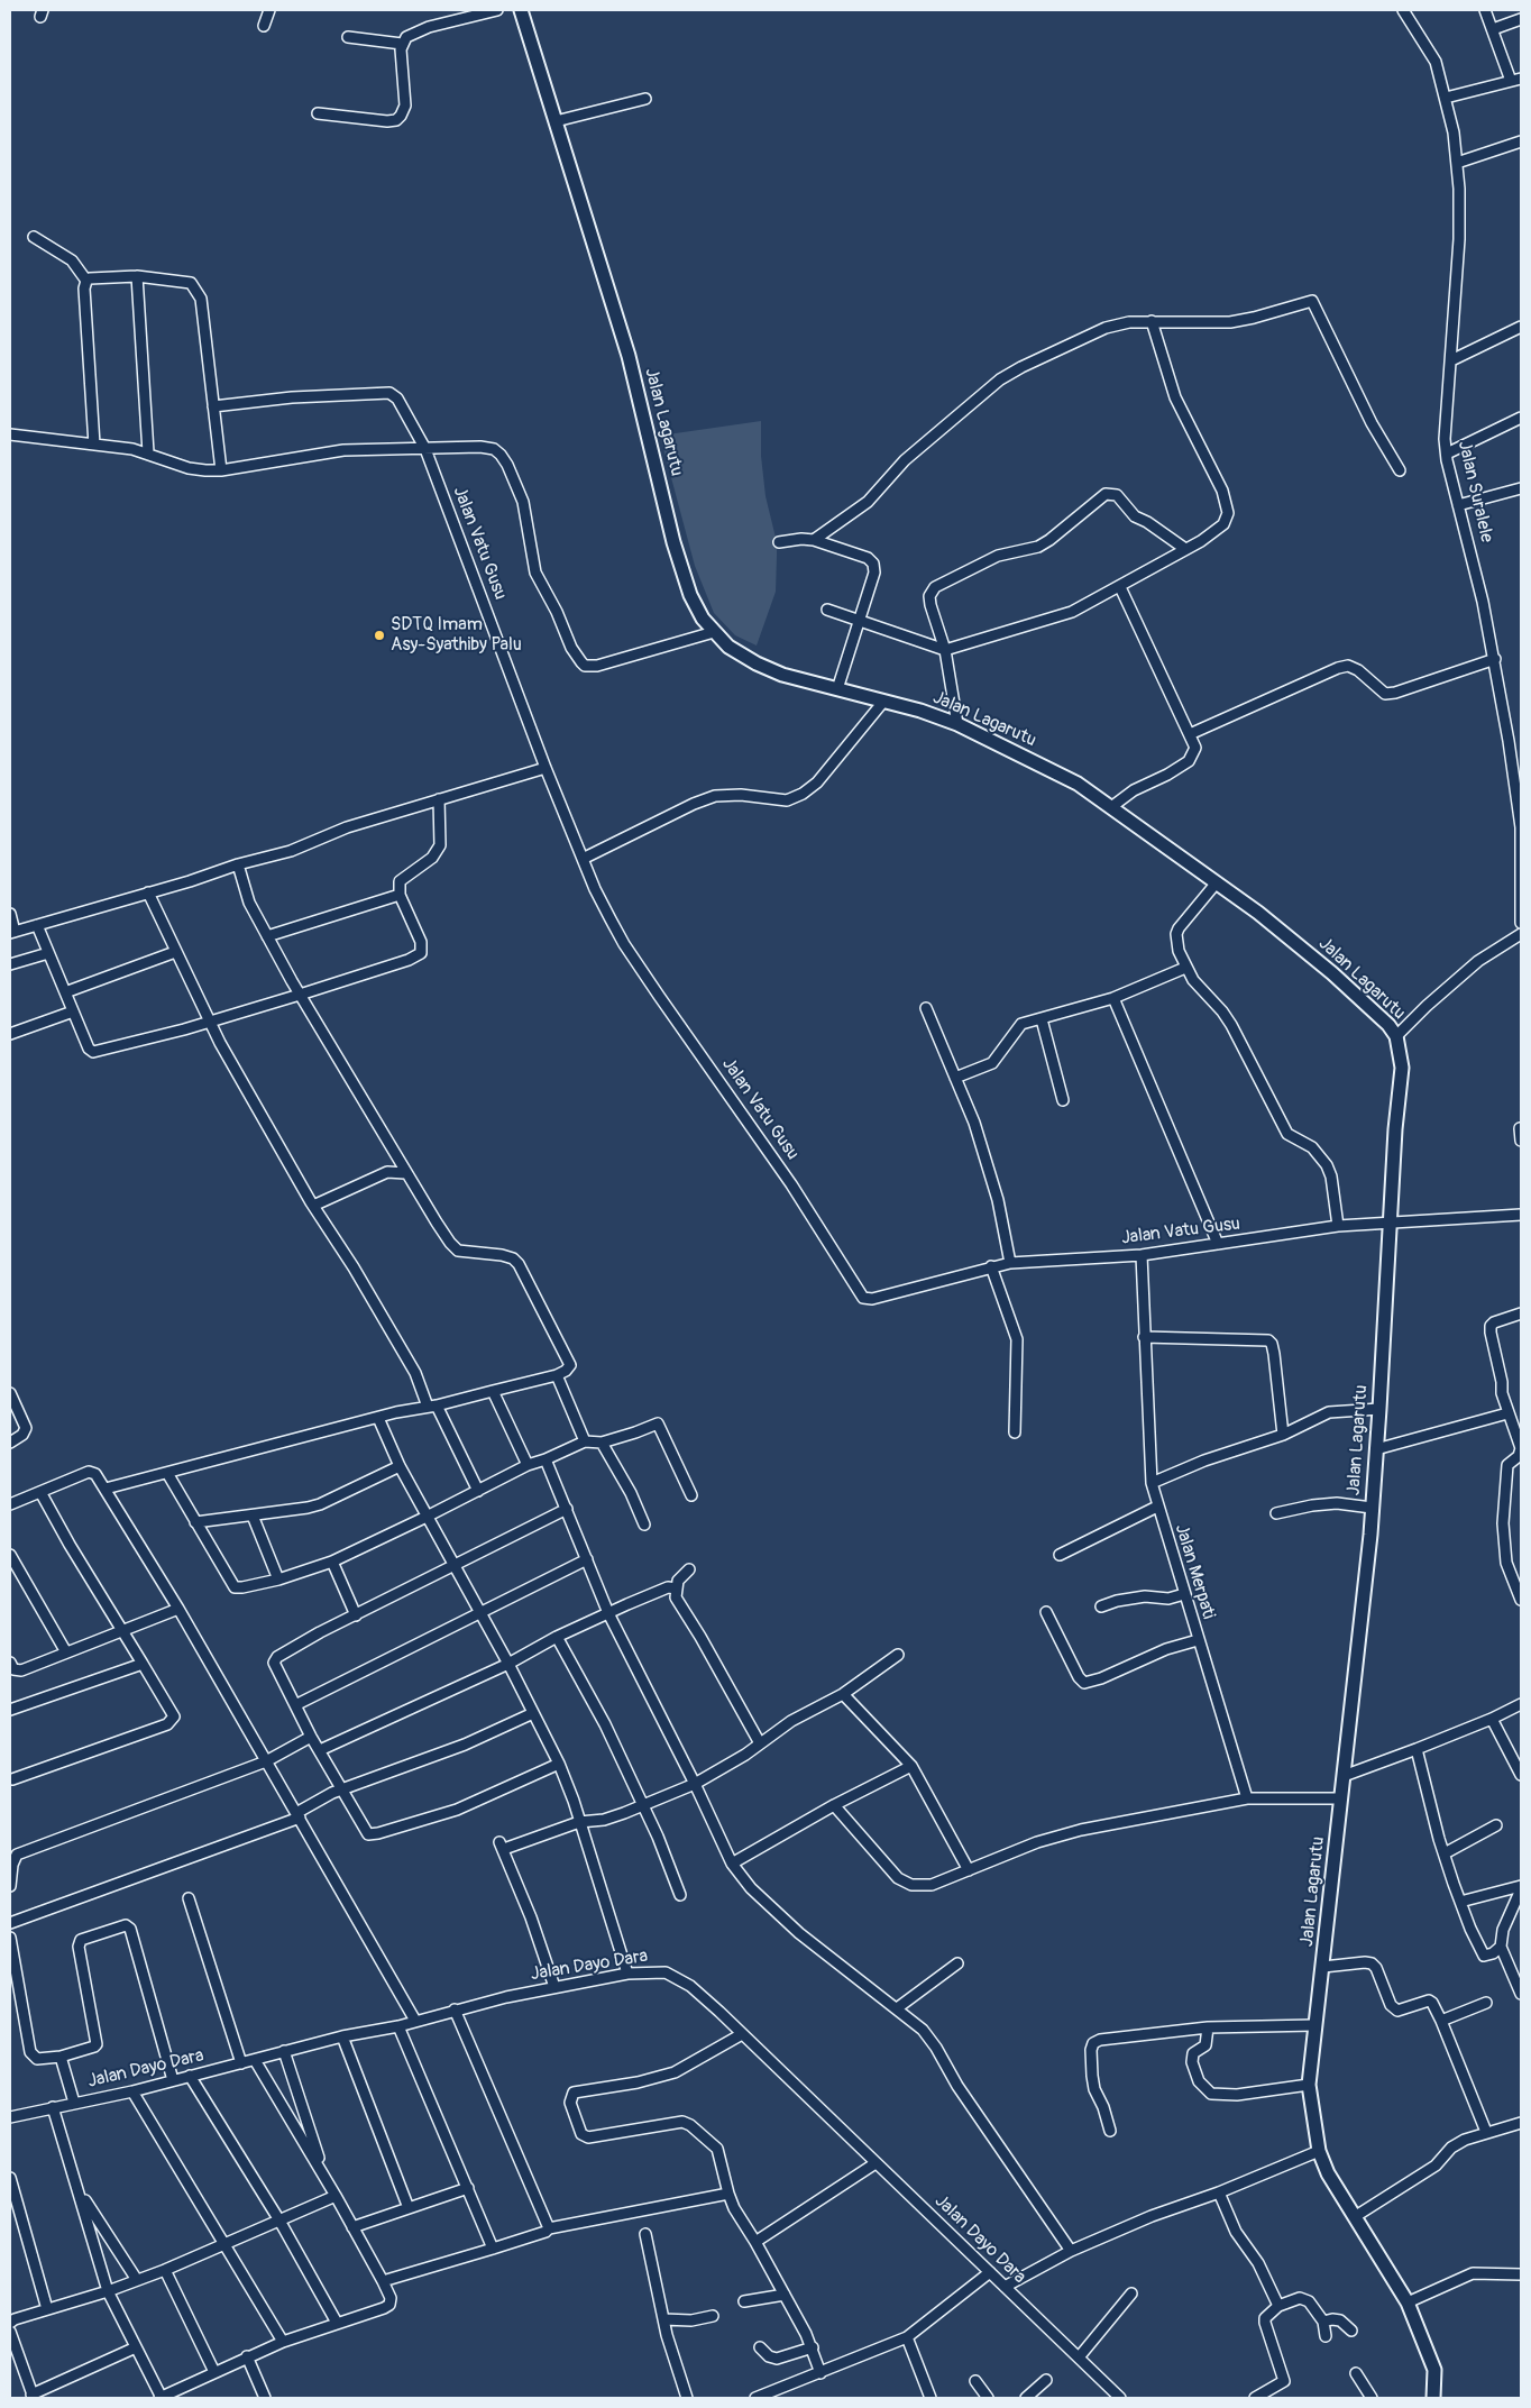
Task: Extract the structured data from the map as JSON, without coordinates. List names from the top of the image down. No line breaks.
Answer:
{"streets":{"street":["Jalan Lagarutu","Jalan Suralele","Jalan Vatu Gusu","Jalan Merpati","Jalan Dayo Dara"]},"crossings":[["Jalan Lagarutu","Jalan Vatu Gusu"],["Jalan Vatu Gusu","Jalan Merpati"]],"places":["SDTQ Imam Asy-Syathiby Palu"]}
